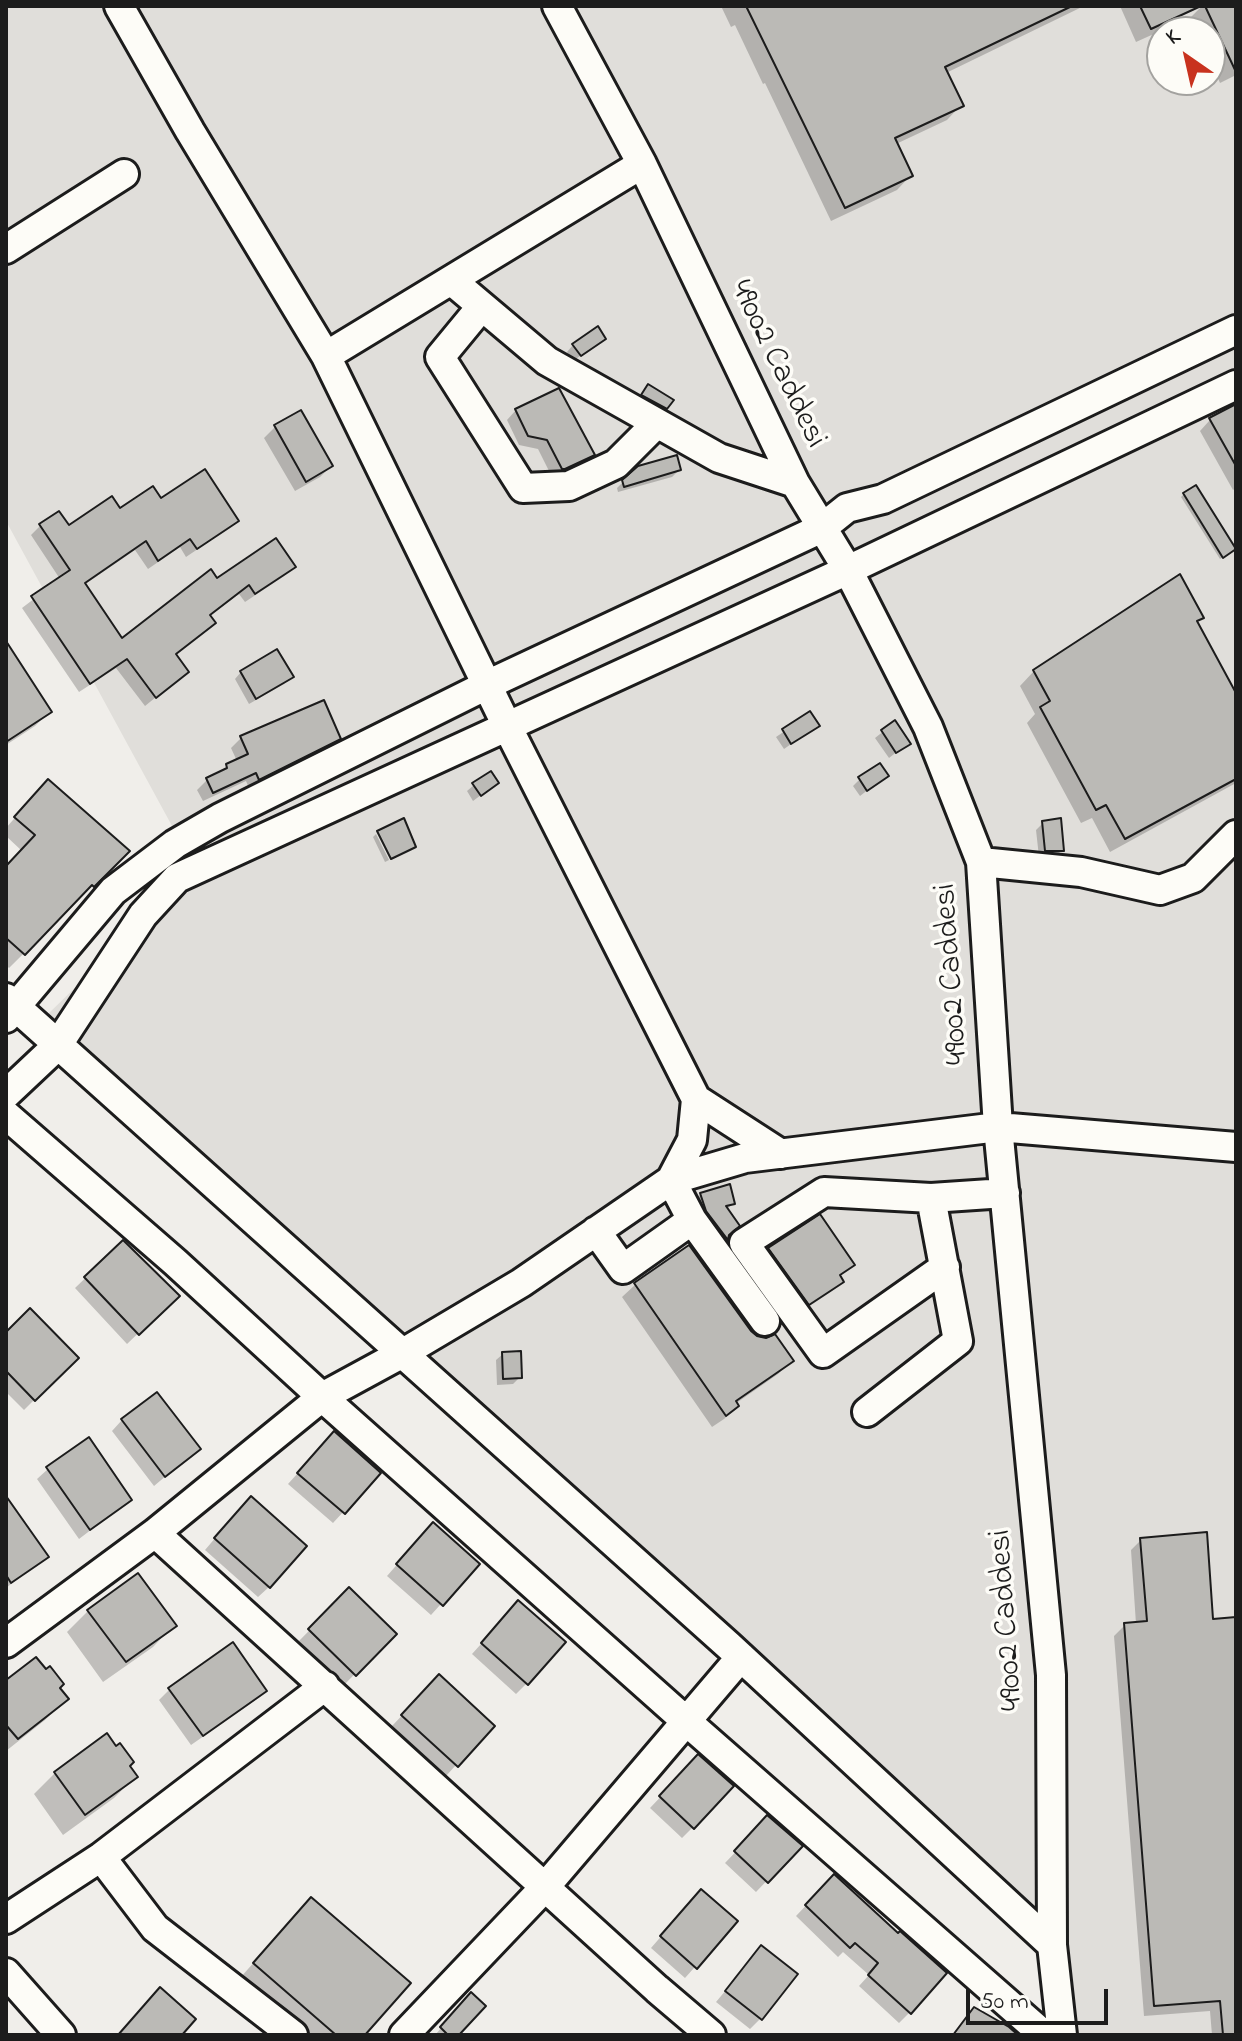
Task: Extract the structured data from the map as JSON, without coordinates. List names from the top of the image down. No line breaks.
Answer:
{"streets":{"street":["49002 Caddesi"]},"scale_bar":"50 m","north":"top left"}
